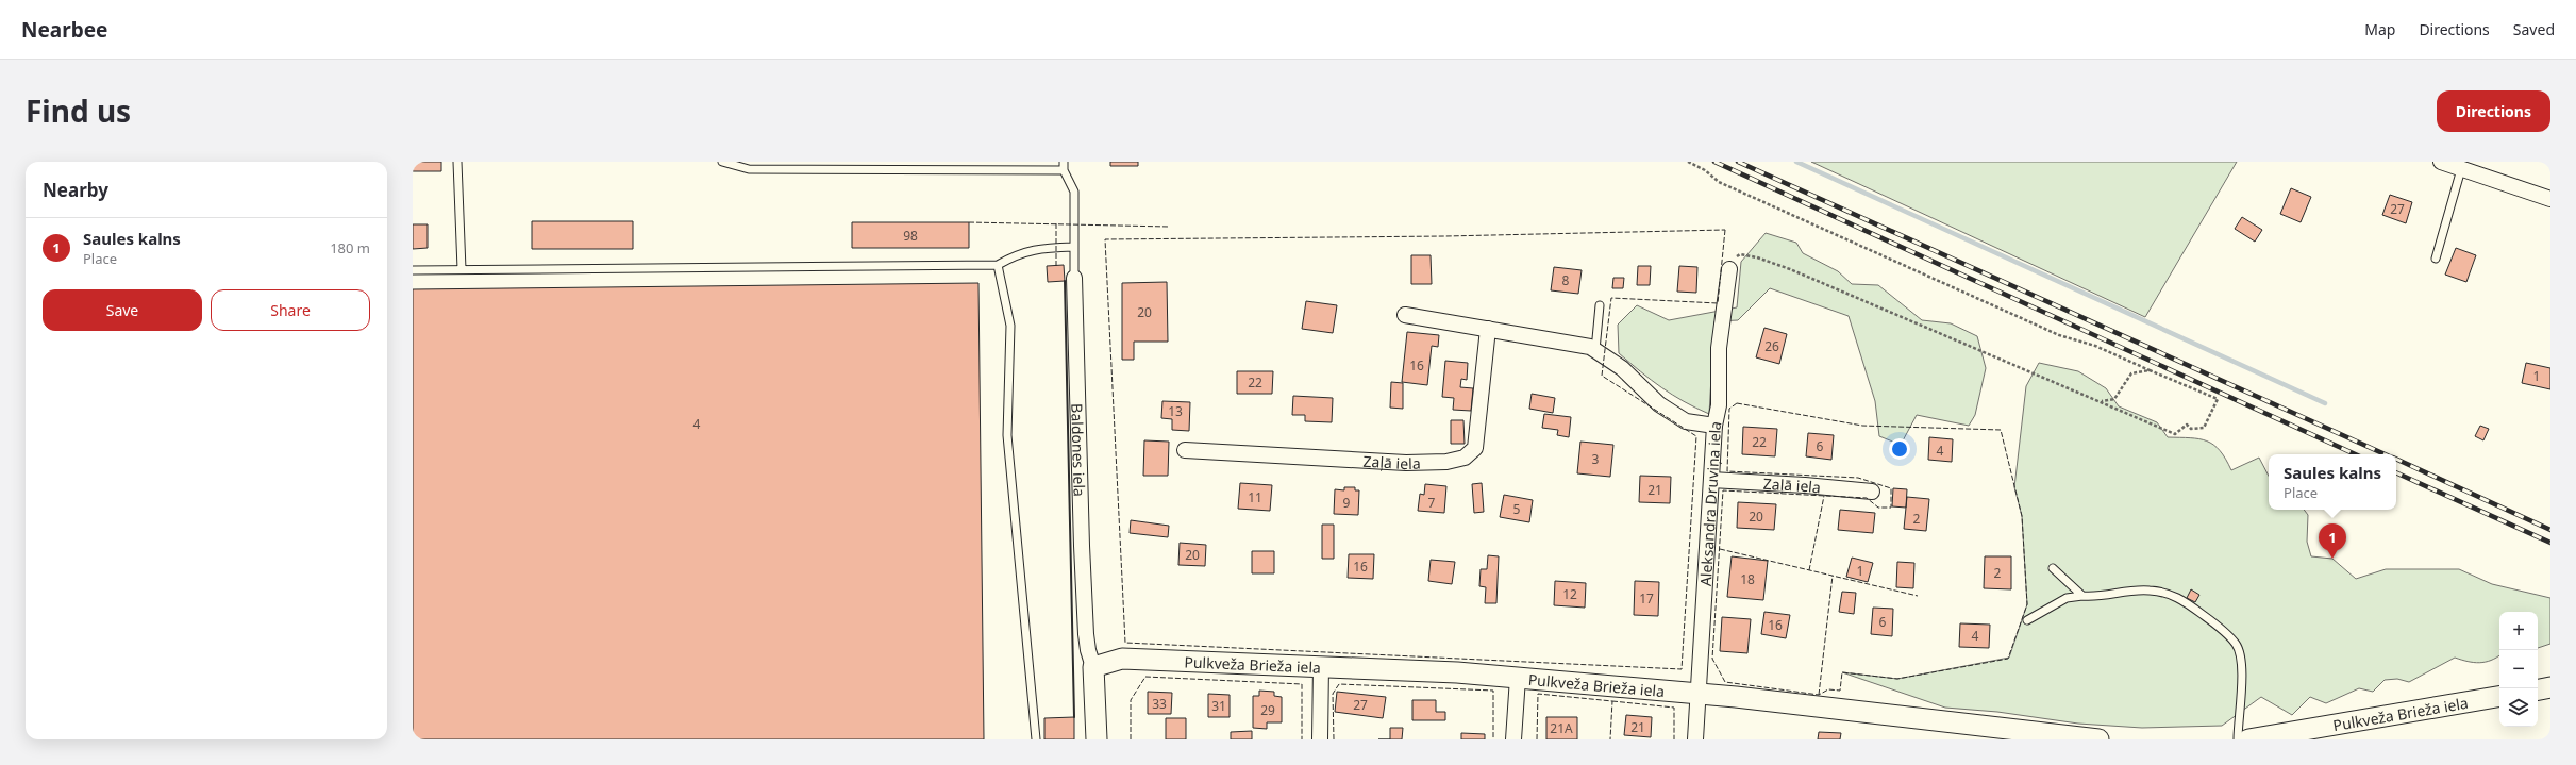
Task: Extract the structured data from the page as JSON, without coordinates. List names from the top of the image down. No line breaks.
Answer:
{"streets":{"street":["Baldones iela","Zaļā iela","Aleksandra Druviņa iela","Pulkveža Brieža iela"]},"crossings":[["Baldones iela","Pulkveža Brieža iela"],["Zaļā iela","Aleksandra Druviņa iela"],["Aleksandra Druviņa iela","Pulkveža Brieža iela"]],"house_numbers":["27","98","8","20","26","16","1","22","13","4","22","6","4","3","21","11","9","7","5","20","2","20","16","1","2","18","12","17","6","16","4","33","27","31","29","21","21A"],"page":{"header":"Nearbee","nav":["Map","Directions","Saved"],"title":"Find us","buttons":["Directions",["Save","Share"]],"heading":"Nearby","list":[{"mark":"1","name":"Saules kalns","note":"Place","value":"180 m"}],"popup":["Saules kalns","Place"],"pins":"1","map_buttons":["+","−"]}}
